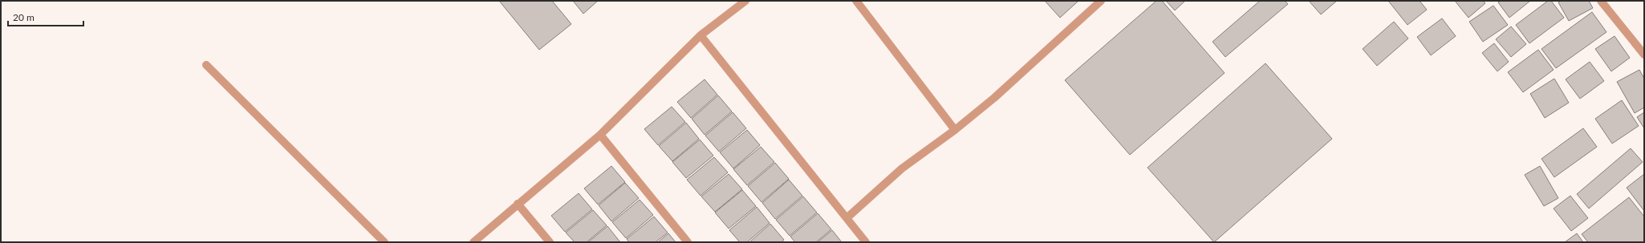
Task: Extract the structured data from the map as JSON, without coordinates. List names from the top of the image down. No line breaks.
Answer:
{"scale_bar":"20 m"}
